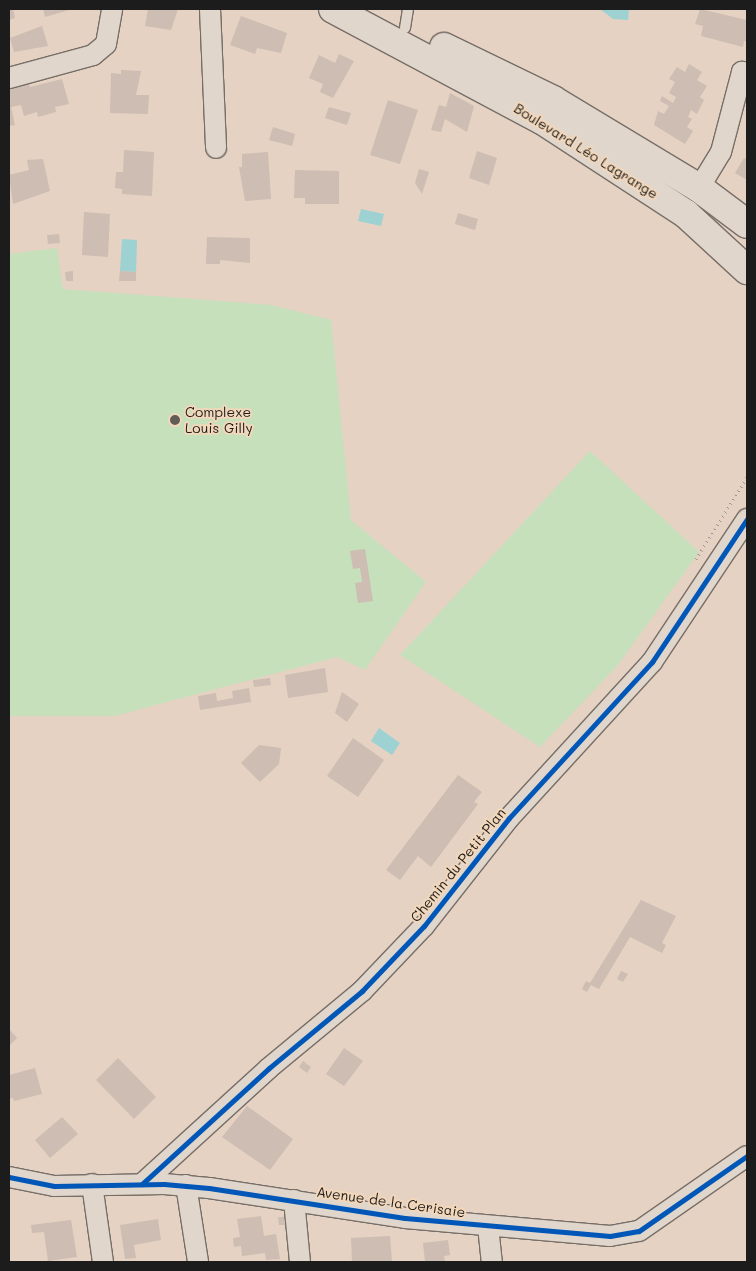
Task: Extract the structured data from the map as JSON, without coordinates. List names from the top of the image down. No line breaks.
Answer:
{"streets":{"main road":["Boulevard Léo Lagrange"],"street":["Chemin du Petit Plan","Avenue de la Cerisaie"]},"crossings":[["Chemin du Petit Plan","Avenue de la Cerisaie"]],"places":["Complexe Louis Gilly"]}
